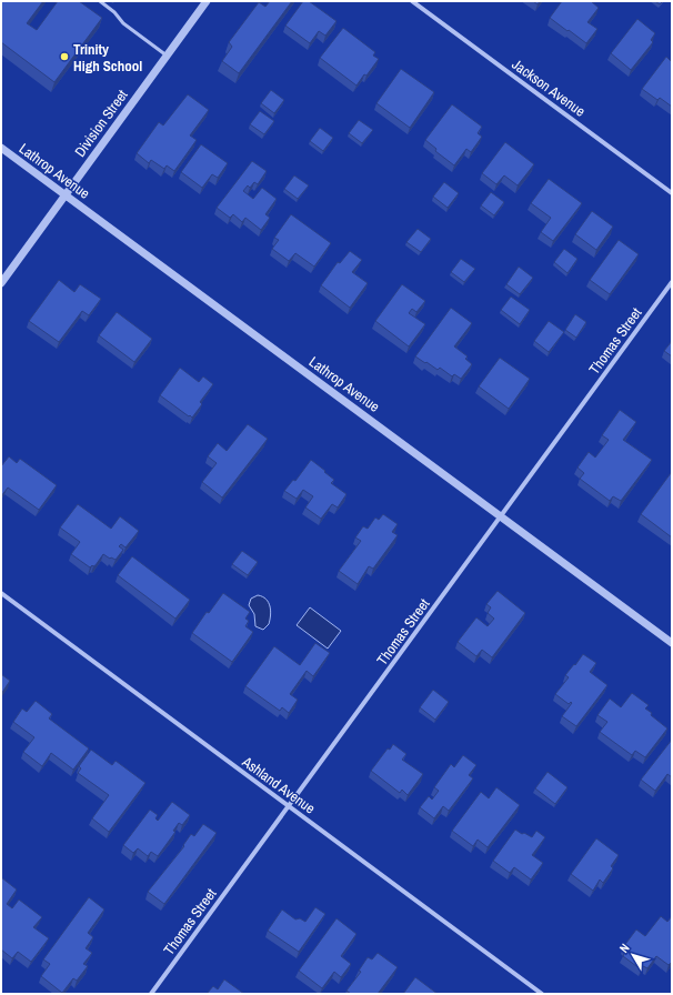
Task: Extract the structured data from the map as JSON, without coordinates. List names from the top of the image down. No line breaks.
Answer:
{"streets":{"street":["Jackson Avenue","Division Street","Lathrop Avenue","Thomas Street","Ashland Avenue"]},"crossings":[["Division Street","Lathrop Avenue"],["Lathrop Avenue","Thomas Street"],["Thomas Street","Ashland Avenue"]],"places":["Trinity High School"],"north":"top left"}
